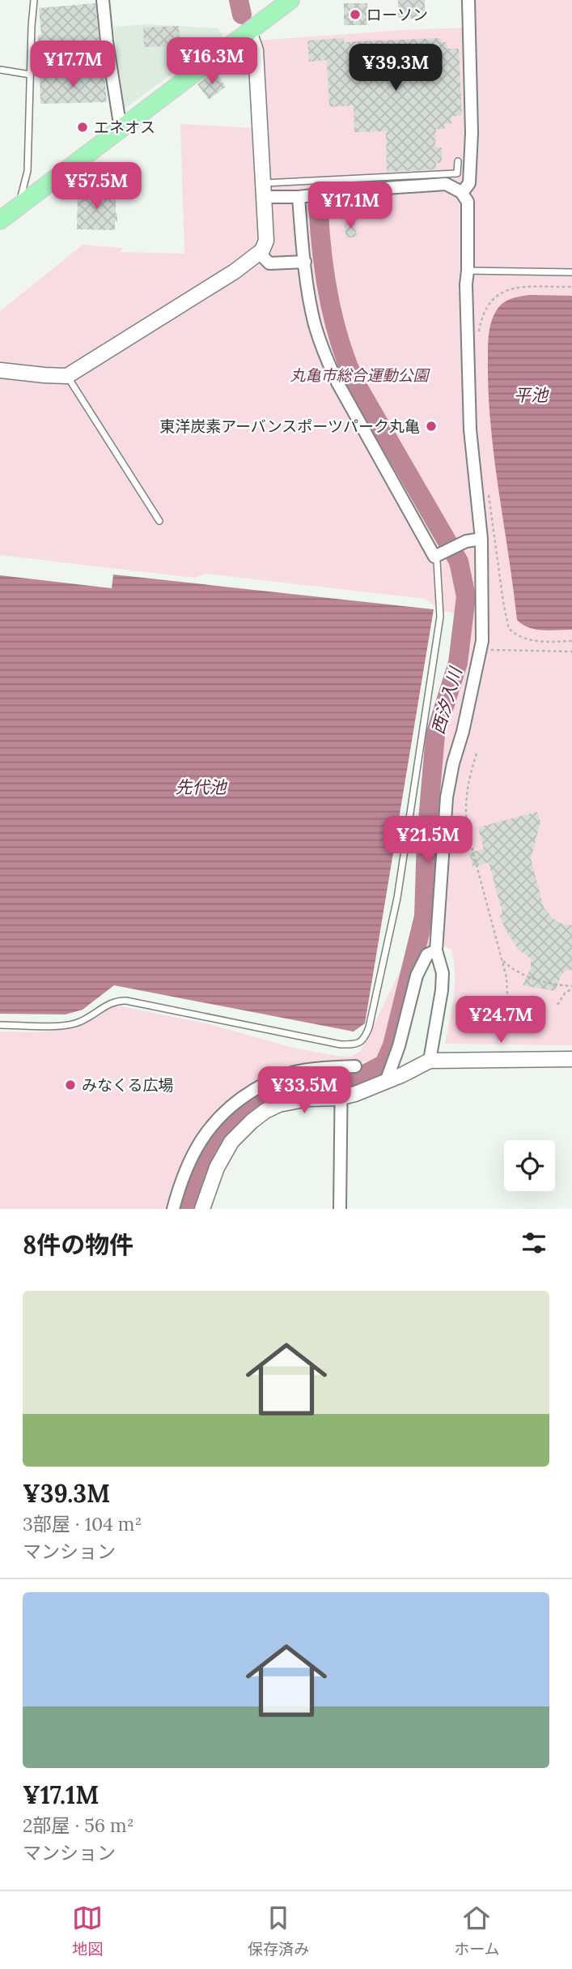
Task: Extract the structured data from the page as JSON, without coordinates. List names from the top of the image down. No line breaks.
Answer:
{"water":["平池","西汐入川","先代池"],"parks":["丸亀市総合運動公園"],"places":["ローソン","エネオス","東洋炭素アーバンスポーツパーク丸亀","みなくる広場"],"page":{"price":["¥16.3M","¥17.7M","¥39.3M","¥57.5M","¥17.1M","¥21.5M","¥24.7M","¥33.5M"],"heading":"8件の物件","list":[{"name":"¥39.3M","note":"3部屋 · 104 m² · マンション"},{"name":"¥17.1M","note":"2部屋 · 56 m² · マンション"}],"tabs":["地図","保存済み","ホーム"]}}
